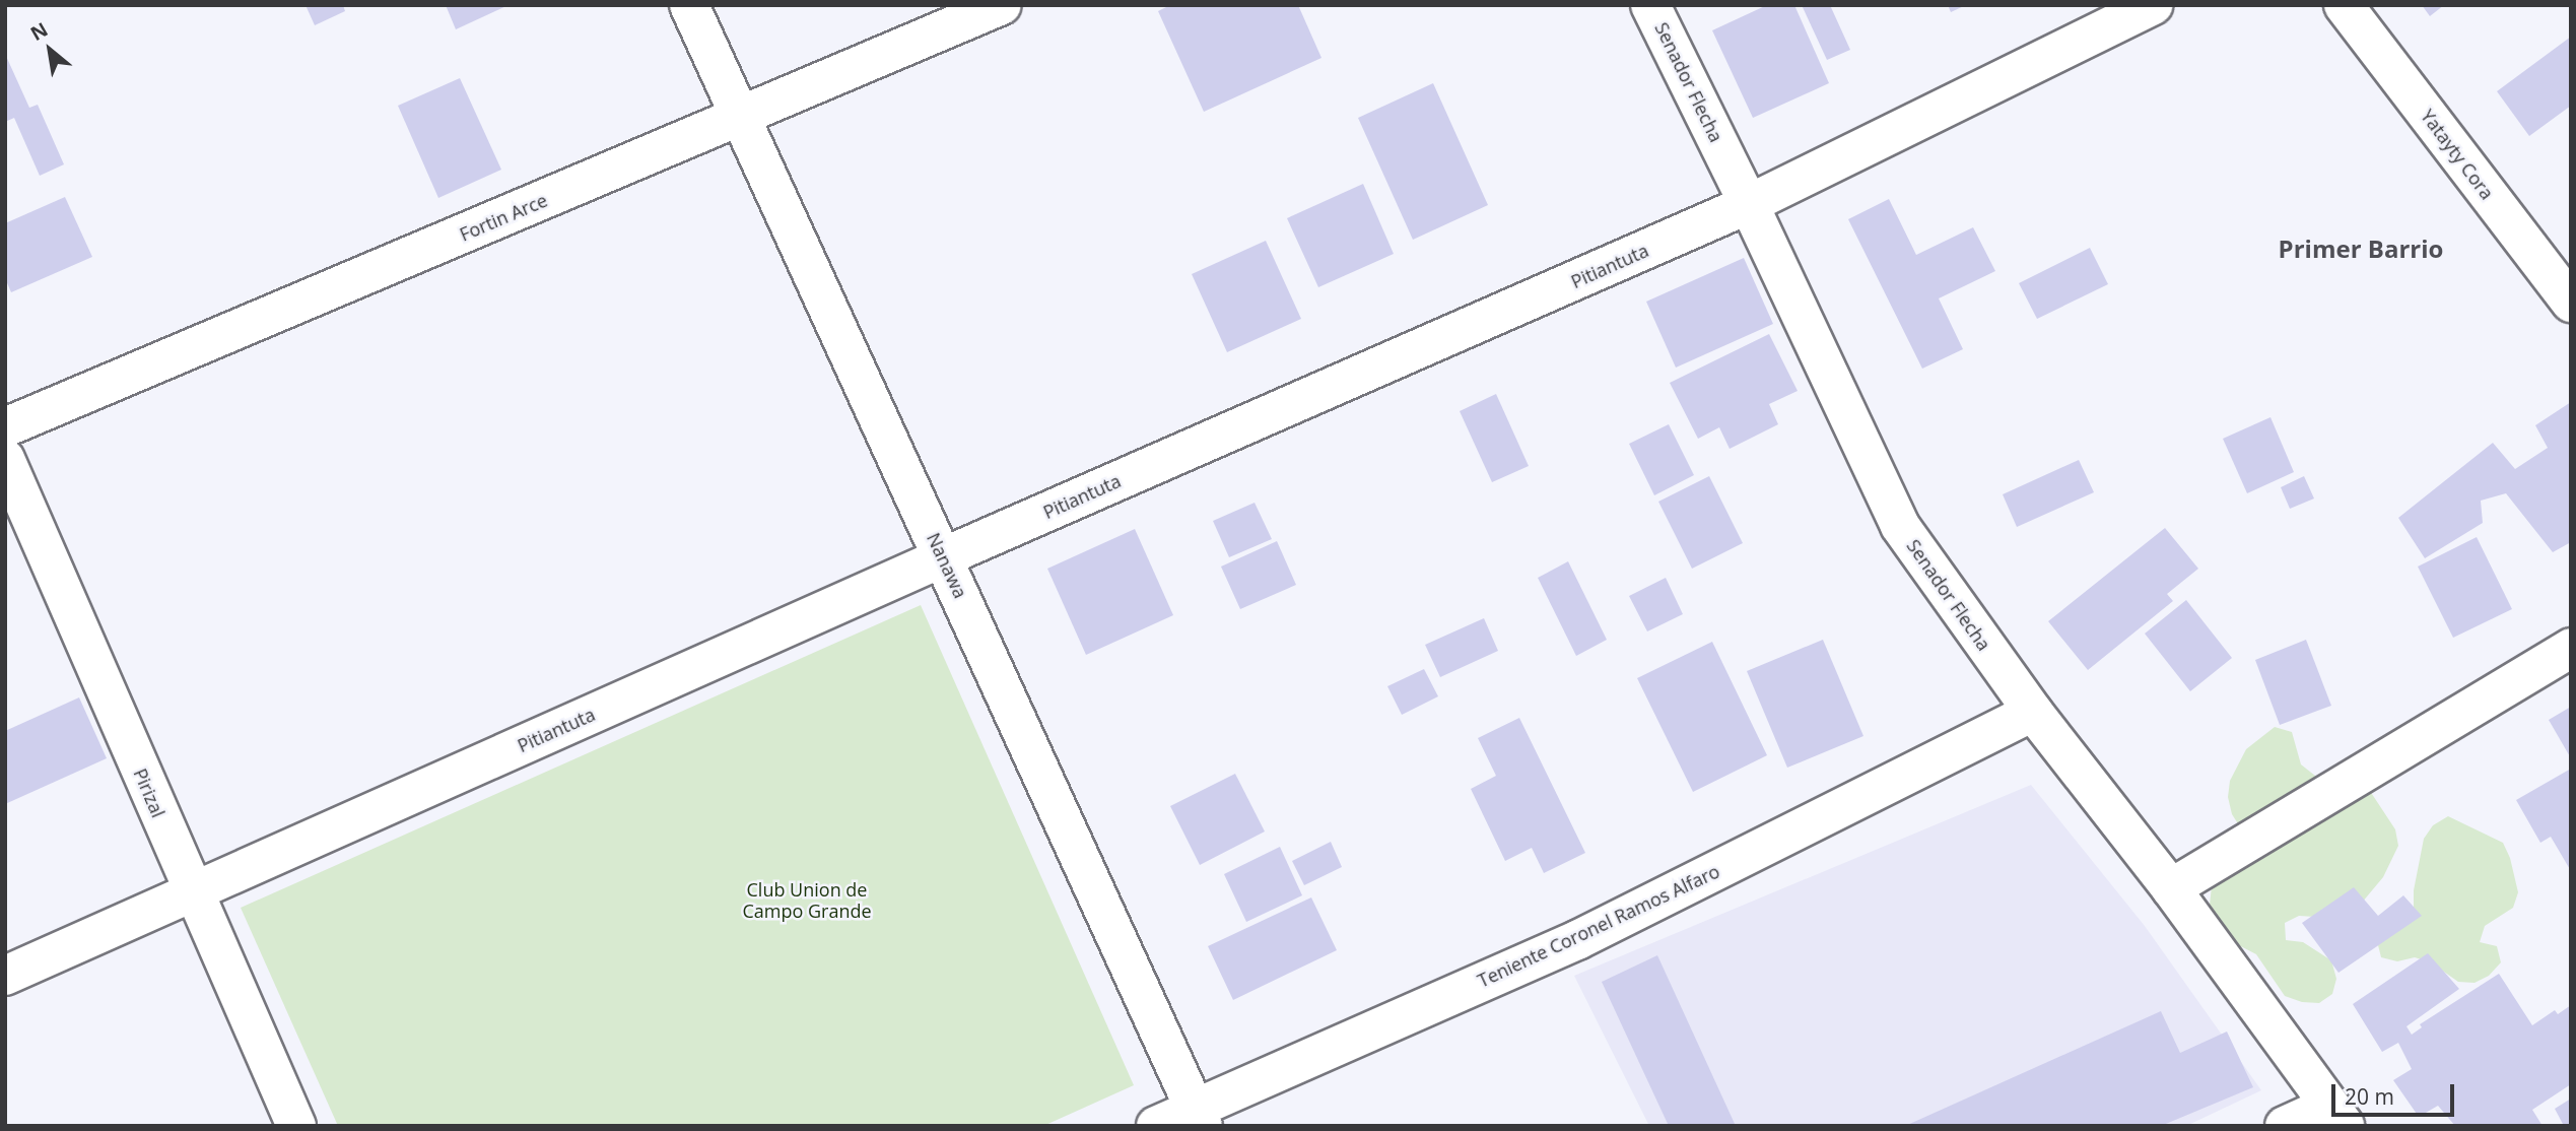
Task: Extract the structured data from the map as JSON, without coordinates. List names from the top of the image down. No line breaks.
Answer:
{"streets":{"street":["Senador Flecha","Yatayty Cora","Fortin Arce","Pitiantuta","Nanawa","Pirizal","Teniente Coronel Ramos Alfaro"]},"crossings":[["Senador Flecha","Pitiantuta"],["Senador Flecha","Teniente Coronel Ramos Alfaro"],["Fortin Arce","Nanawa"],["Pitiantuta","Nanawa"],["Pitiantuta","Pirizal"],["Nanawa","Teniente Coronel Ramos Alfaro"]],"districts":["Primer Barrio"],"parks":["Club Union de Campo Grande"],"scale_bar":"20 m","north":"top left"}
